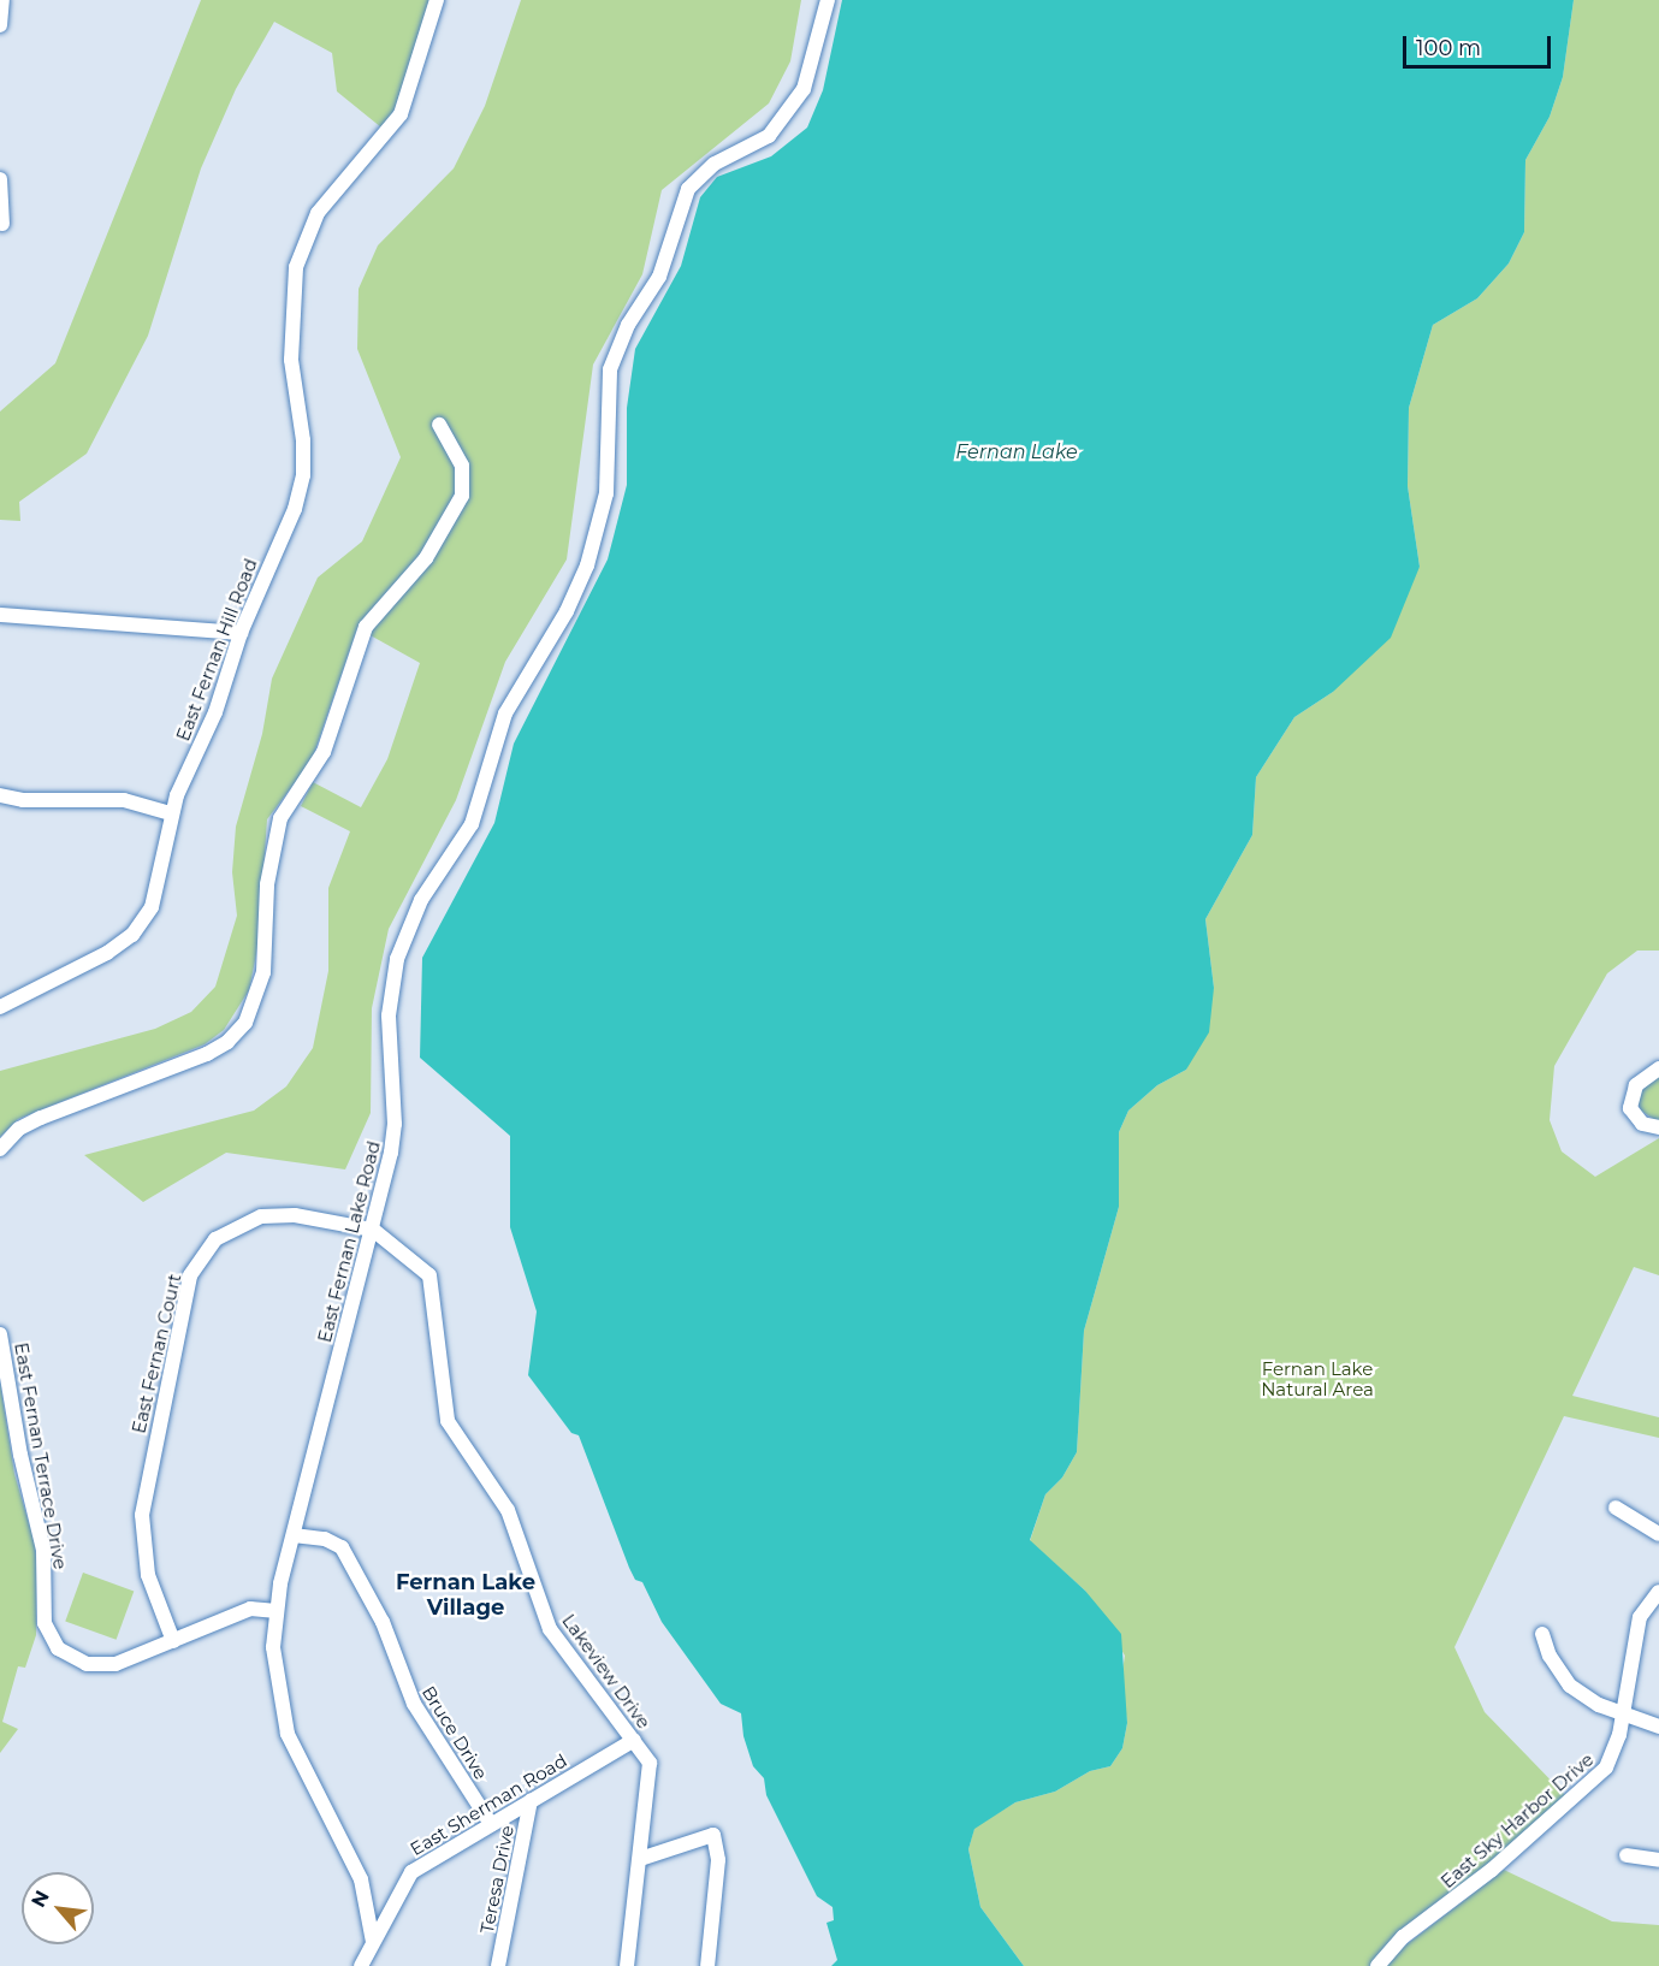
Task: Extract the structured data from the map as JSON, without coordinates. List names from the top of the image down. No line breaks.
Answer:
{"streets":{"street":["East Fernan Hill Road","East Fernan Lake Road","East Fernan Court","East Fernan Terrace Drive","Lakeview Drive","Bruce Drive","East Sherman Road","East Sky Harbor Drive","Teresa Drive"]},"crossings":[["East Fernan Lake Road","East Fernan Court"],["East Fernan Lake Road","East Fernan Terrace Drive"],["East Fernan Lake Road","Lakeview Drive"],["East Fernan Lake Road","Bruce Drive"],["East Fernan Lake Road","East Sherman Road"],["East Fernan Court","East Fernan Terrace Drive"],["East Fernan Court","Lakeview Drive"],["Lakeview Drive","East Sherman Road"],["Bruce Drive","East Sherman Road"],["East Sherman Road","Teresa Drive"]],"districts":["Fernan Lake Village"],"water":["Fernan Lake"],"parks":["Fernan Lake Natural Area"],"scale_bar":"100 m","north":"top left"}
